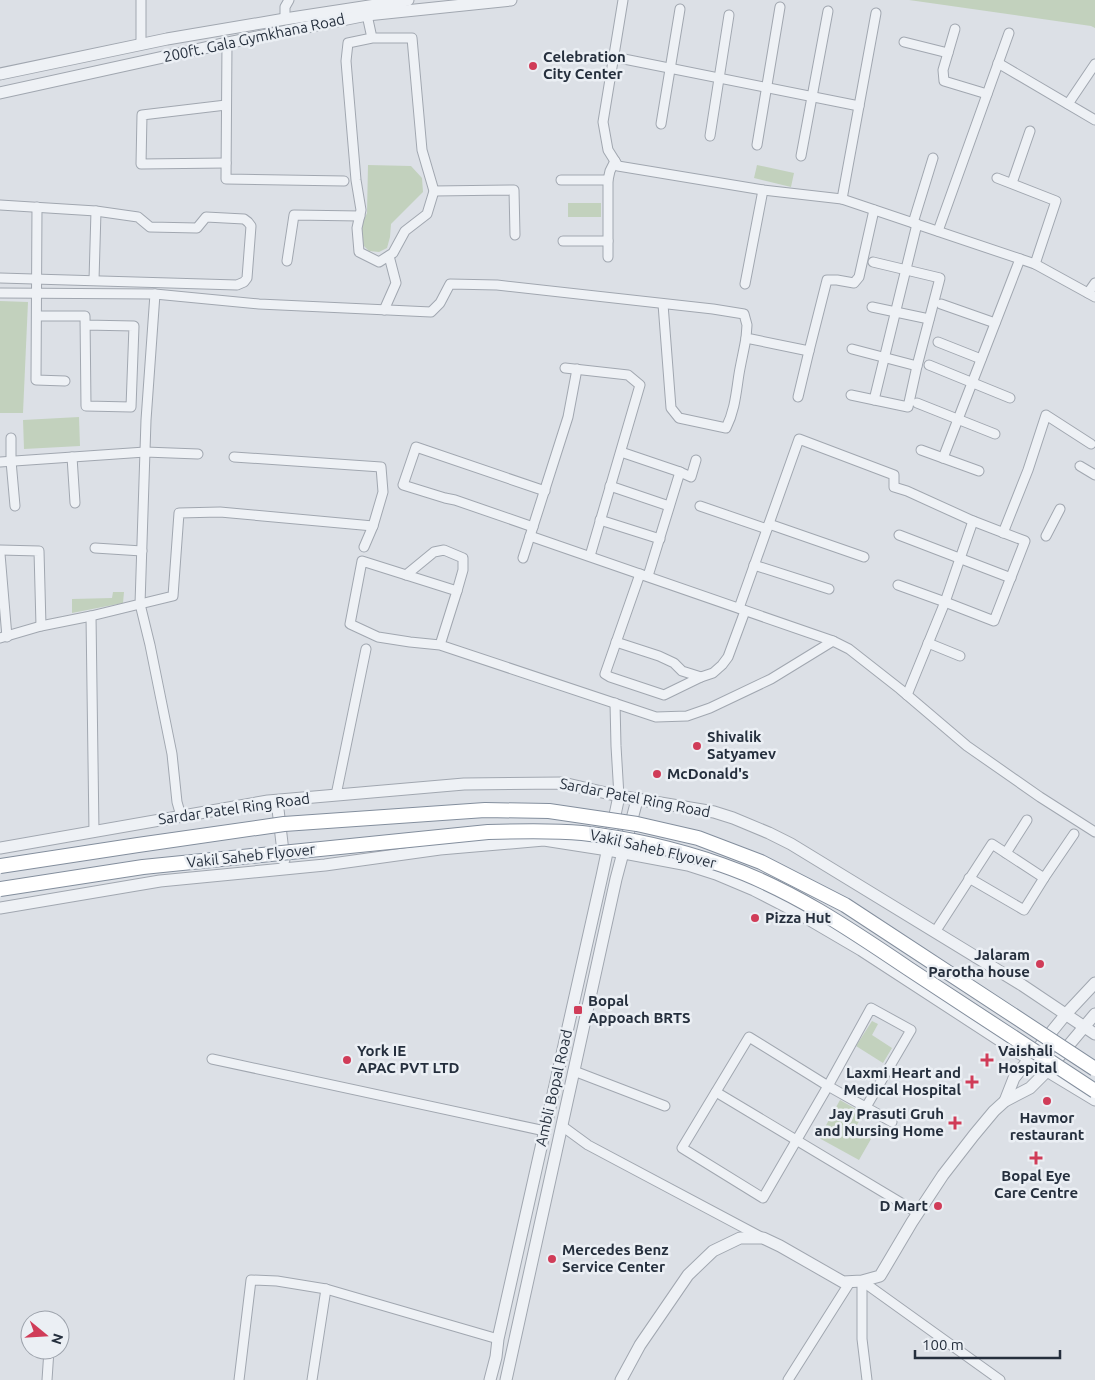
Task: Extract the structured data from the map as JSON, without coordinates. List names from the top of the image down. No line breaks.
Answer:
{"streets":{"highway":["Vakil Saheb Flyover"],"street":["200ft. Gala Gymkhana Road","Sardar Patel Ring Road","Ambli Bopal Road"]},"crossings":[["Sardar Patel Ring Road","Ambli Bopal Road"]],"places":{"other":["Celebration City Center","Shivalik Satyamev","McDonald's","Pizza Hut","Jalaram Parotha house","York IE APAC PVT LTD","Havmor restaurant","D Mart","Mercedes Benz Service Center"],"transit":["Bopal Appoach BRTS"],"health":["Vaishali Hospital","Laxmi Heart and Medical Hospital","Jay Prasuti Gruh and Nursing Home","Bopal Eye Care Centre"]},"scale_bar":"100 m","north":"right"}
